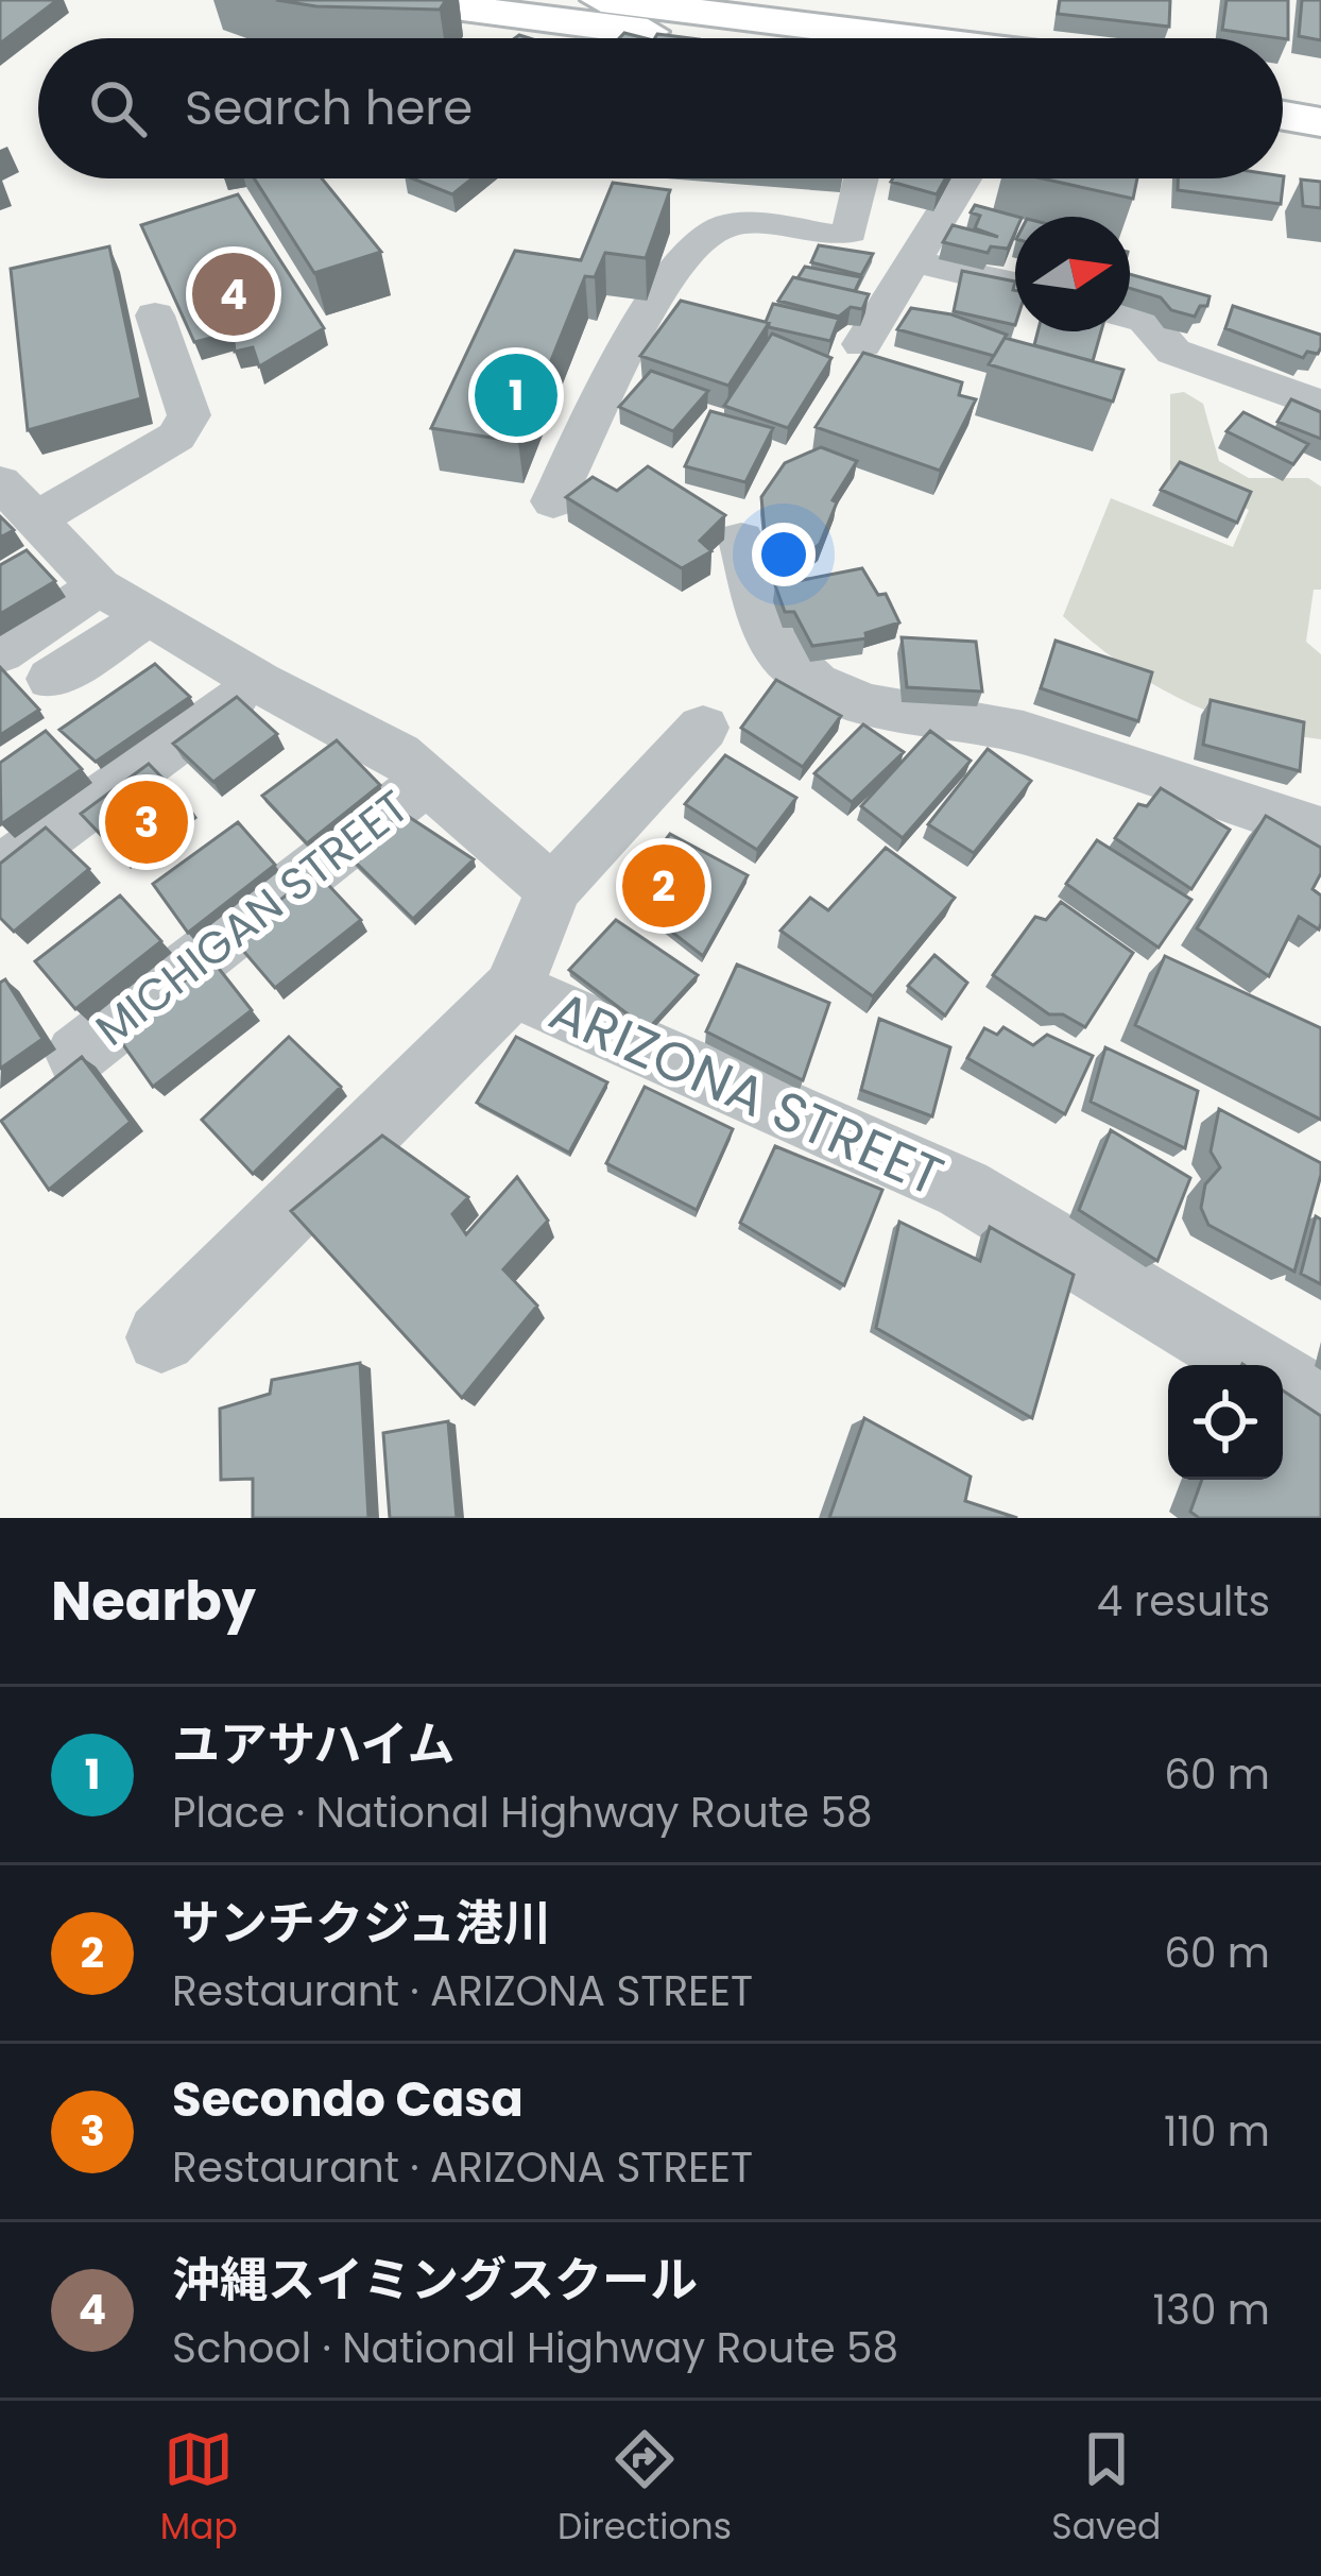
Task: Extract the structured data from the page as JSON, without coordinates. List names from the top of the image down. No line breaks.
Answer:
{"streets":{"street":["MICHIGAN STREET","ARIZONA STREET"]},"north":"right","page":{"search":"Search here","pins":["4","1","3","2"],"heading":["Nearby","4 results"],"list":[{"mark":"1","name":"ユアサハイム","note":"Place · National Highway Route 58","value":"60 m"},{"mark":"2","name":"サンチクジュ港川","note":"Restaurant · ARIZONA STREET","value":"60 m"},{"mark":"3","name":"Secondo Casa","note":"Restaurant · ARIZONA STREET","value":"110 m"},{"mark":"4","name":"沖縄スイミングスクール","note":"School · National Highway Route 58","value":"130 m"}],"nav":["Map","Directions","Saved"]}}
